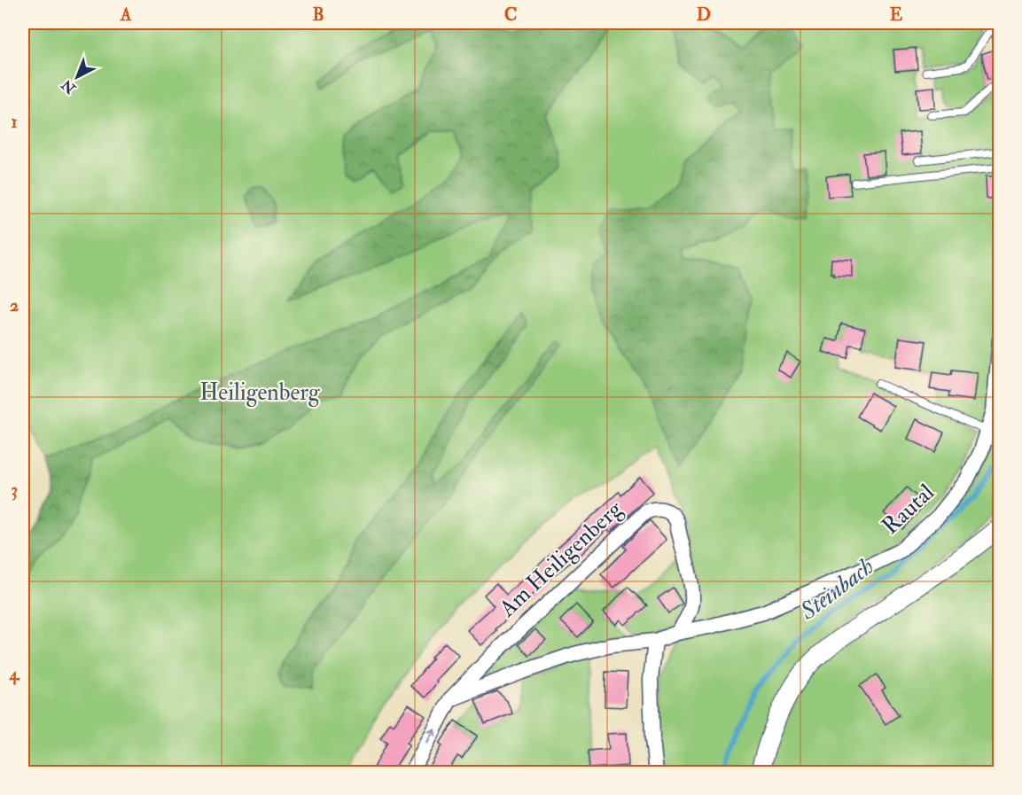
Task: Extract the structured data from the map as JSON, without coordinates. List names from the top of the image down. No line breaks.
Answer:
{"streets":{"street":["Rautal","Am Heiligenberg"]},"crossings":[["Rautal","Am Heiligenberg"]],"water":["Steinbach"],"parks":["Heiligenberg"],"north":"bottom left","grid":{"columns":["A","B","C","D","E"],"rows":["1","2","3","4"]}}
